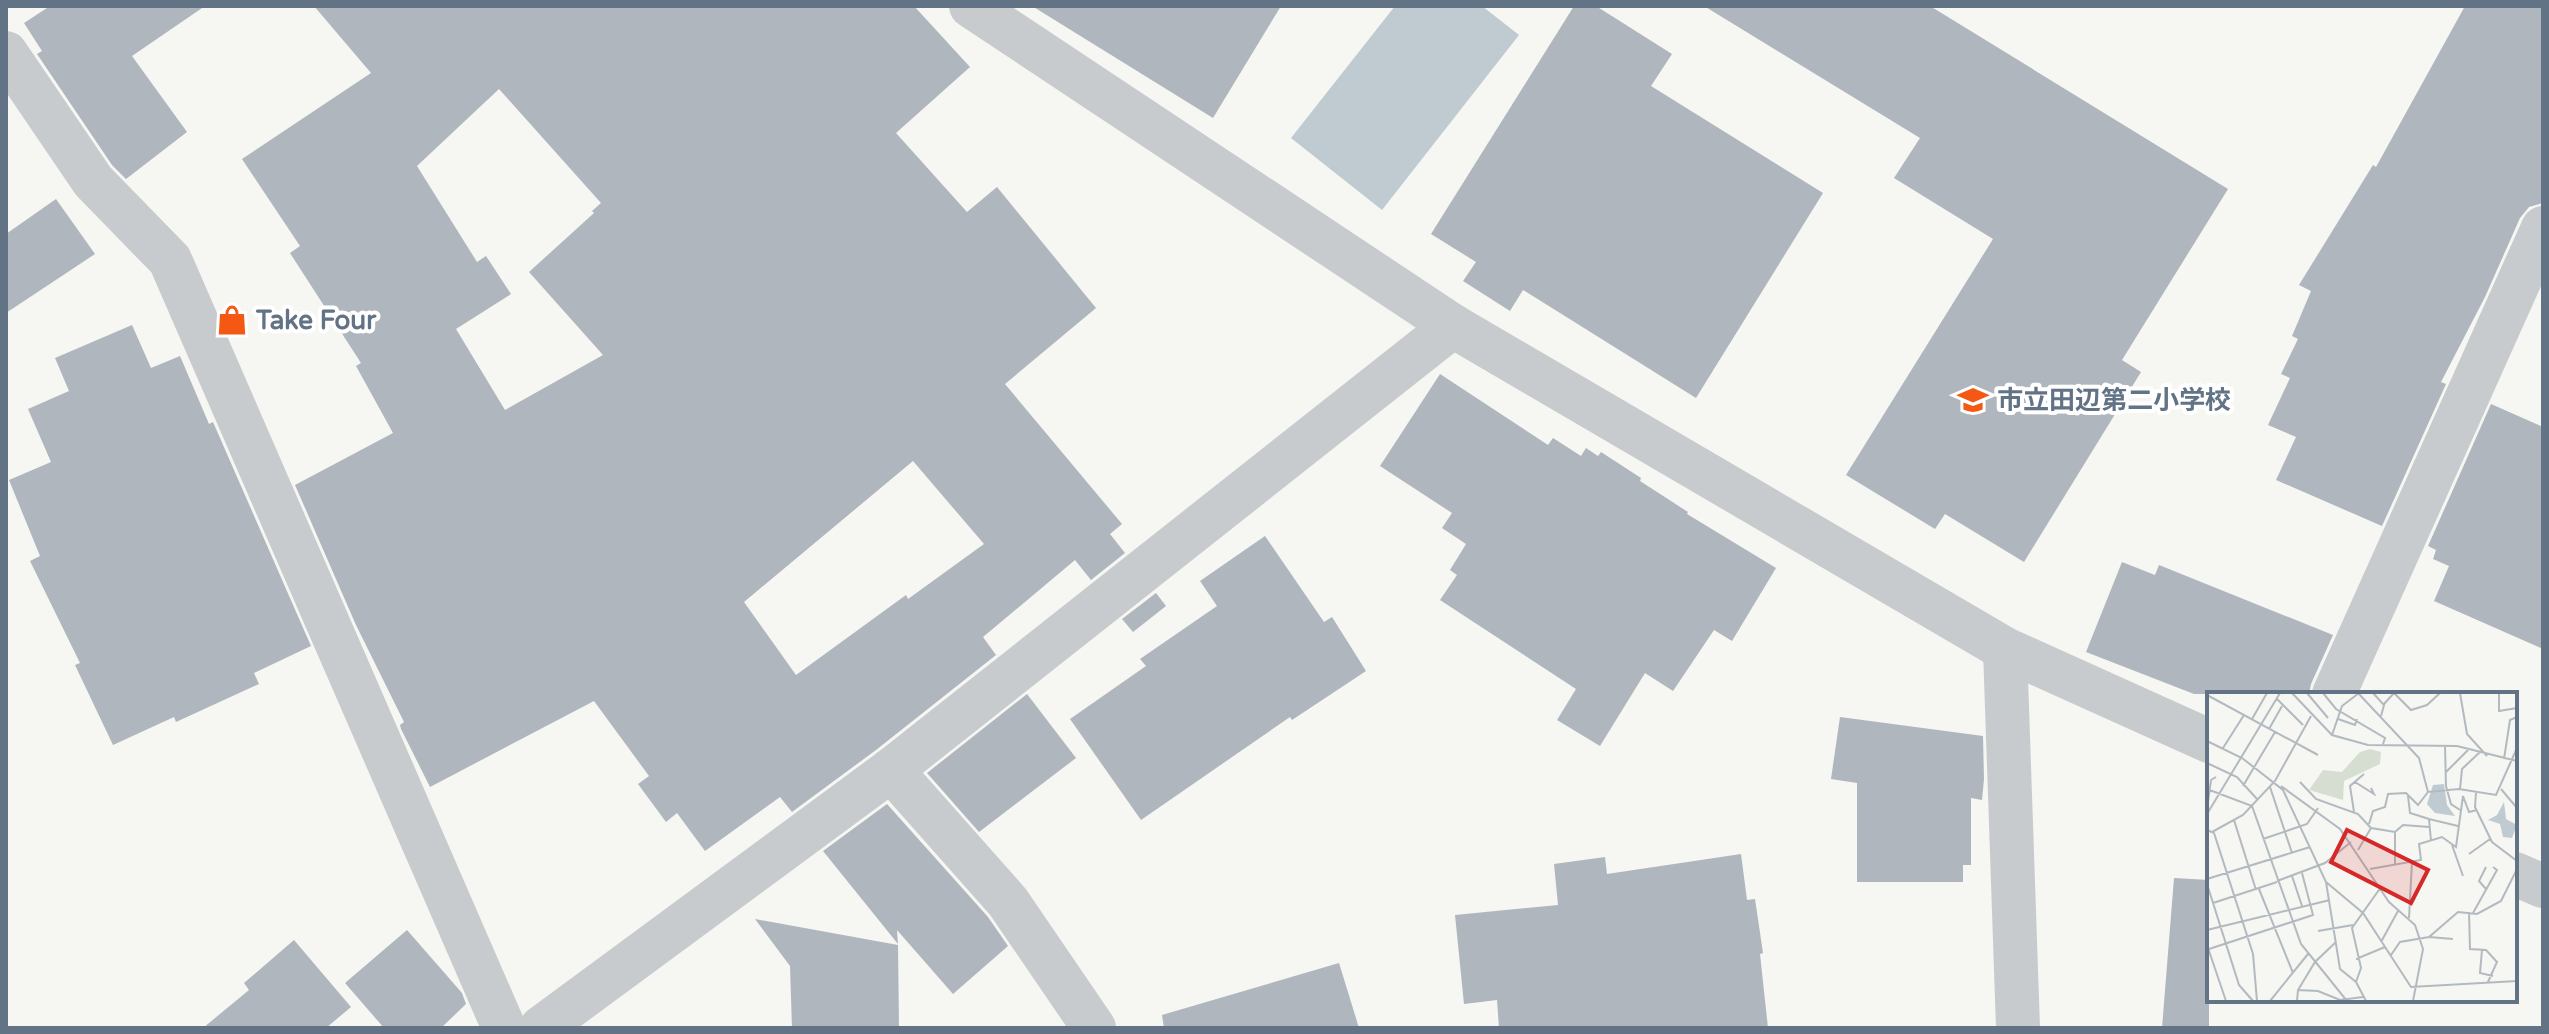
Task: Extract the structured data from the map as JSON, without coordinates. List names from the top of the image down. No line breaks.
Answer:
{"places":{"shop":["Take Four"],"school or university":["市立田辺第二小学校"]}}
